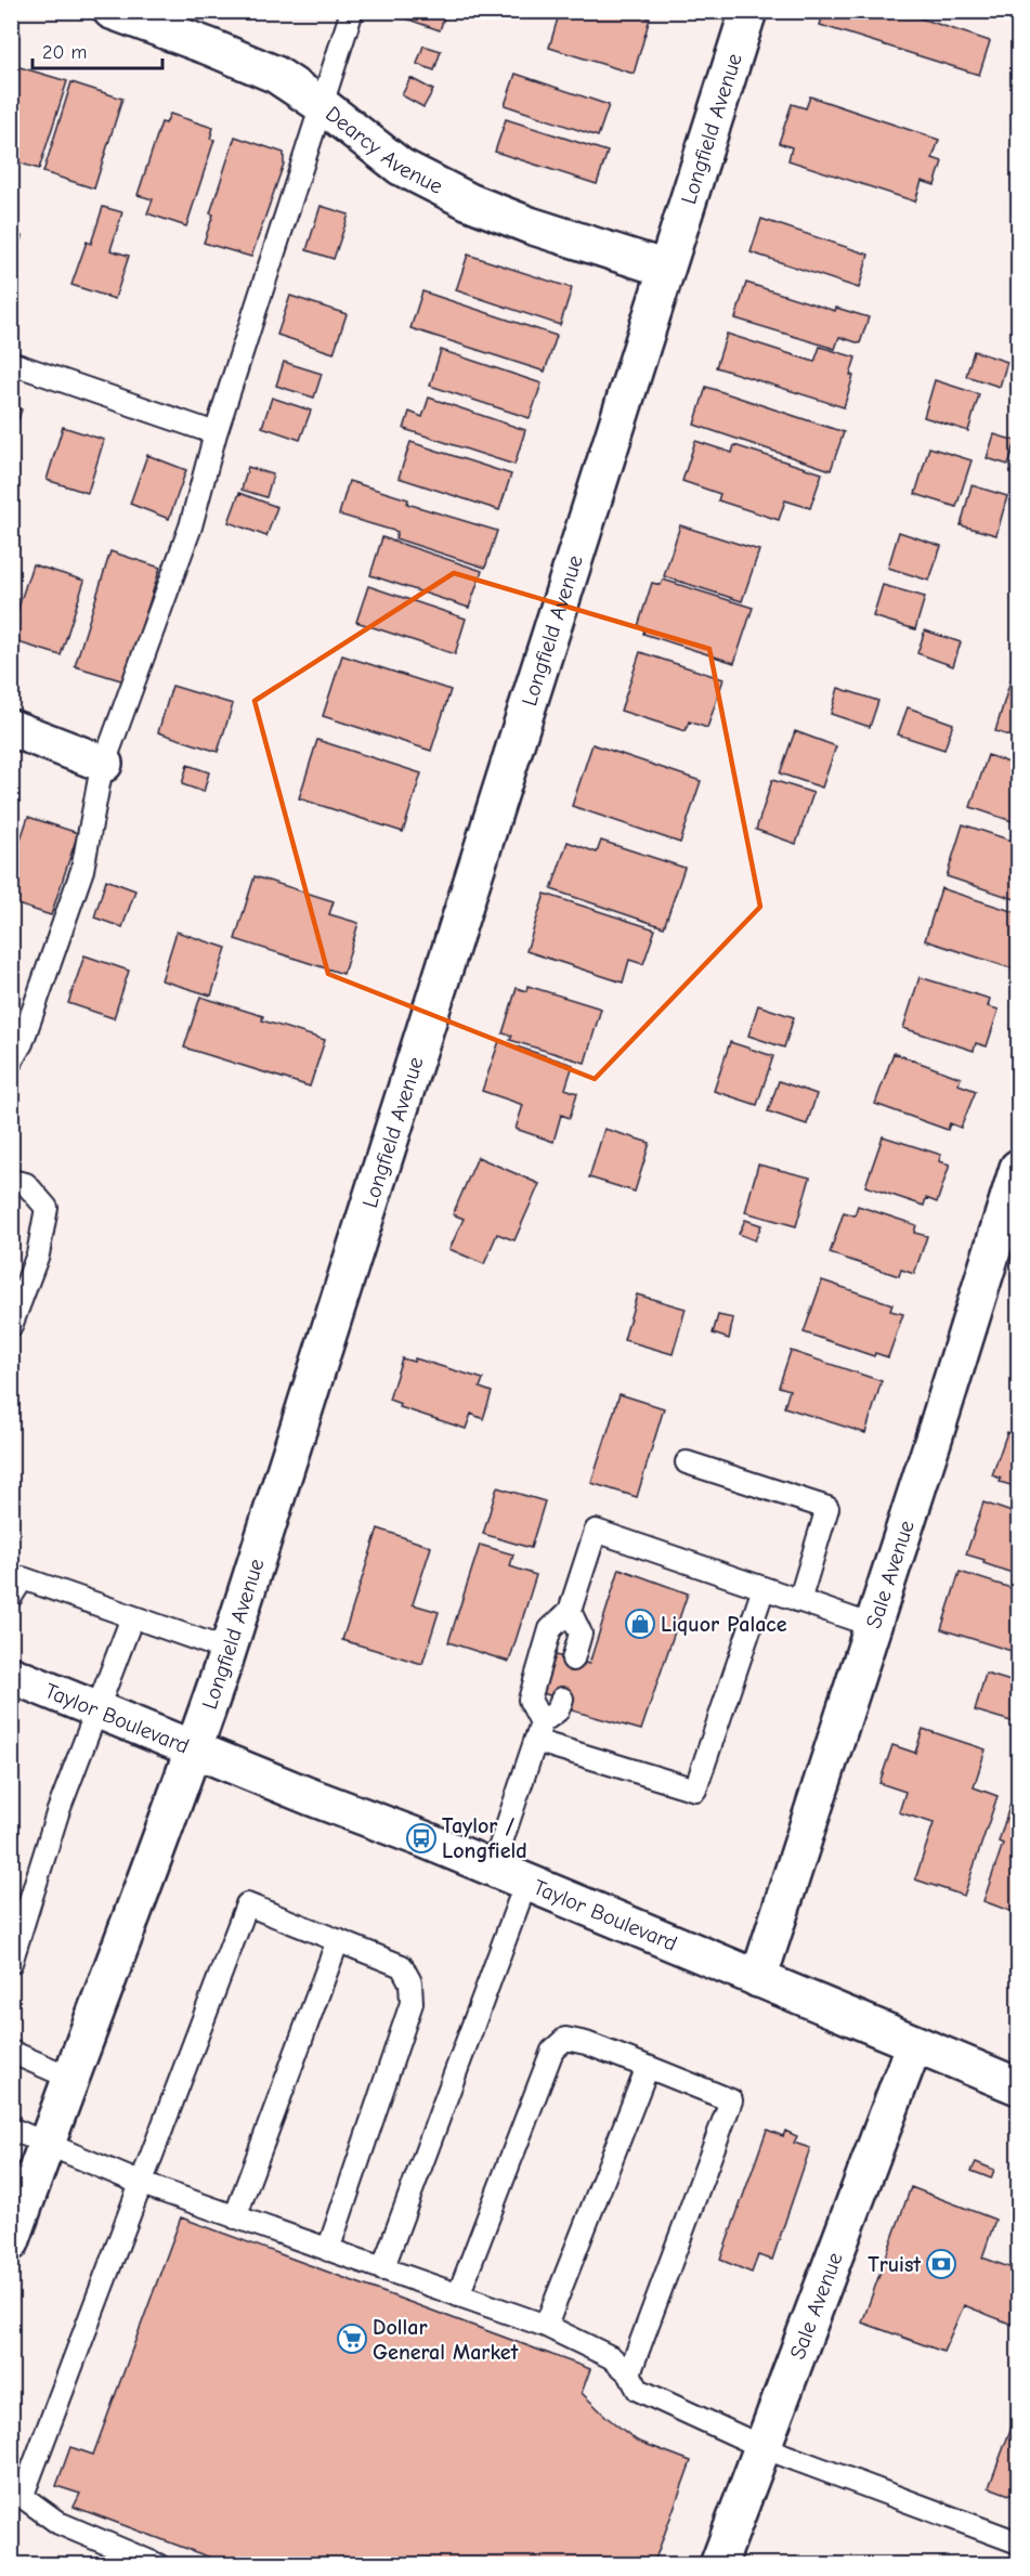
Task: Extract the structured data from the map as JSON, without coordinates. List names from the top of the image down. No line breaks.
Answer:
{"streets":{"street":["Longfield Avenue","Dearcy Avenue","Sale Avenue","Taylor Boulevard"]},"crossings":[["Longfield Avenue","Dearcy Avenue"],["Longfield Avenue","Taylor Boulevard"],["Sale Avenue","Taylor Boulevard"]],"places":{"shop":["Liquor Palace"],"bus stop":["Taylor / Longfield"],"bank":["Truist"],"supermarket":["Dollar General Market"]},"scale_bar":"20 m"}
